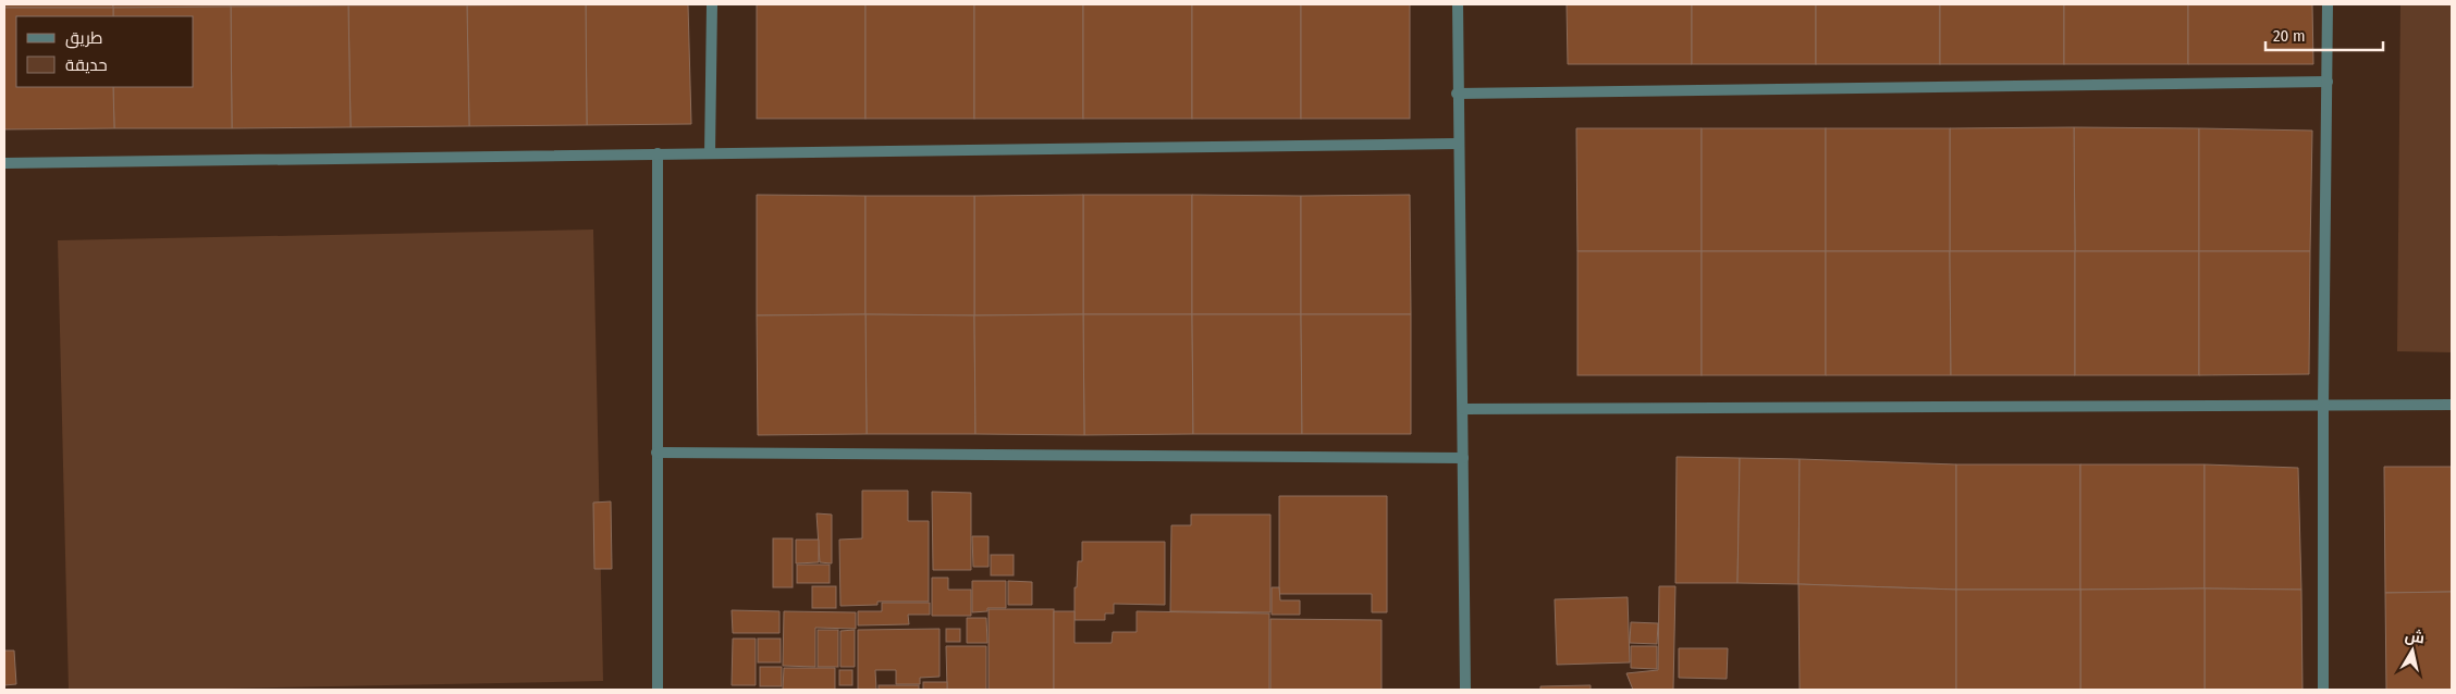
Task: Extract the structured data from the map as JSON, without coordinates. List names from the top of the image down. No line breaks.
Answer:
{"legend":["طريق","حديقة"],"scale_bar":"20 m","north":"top"}
